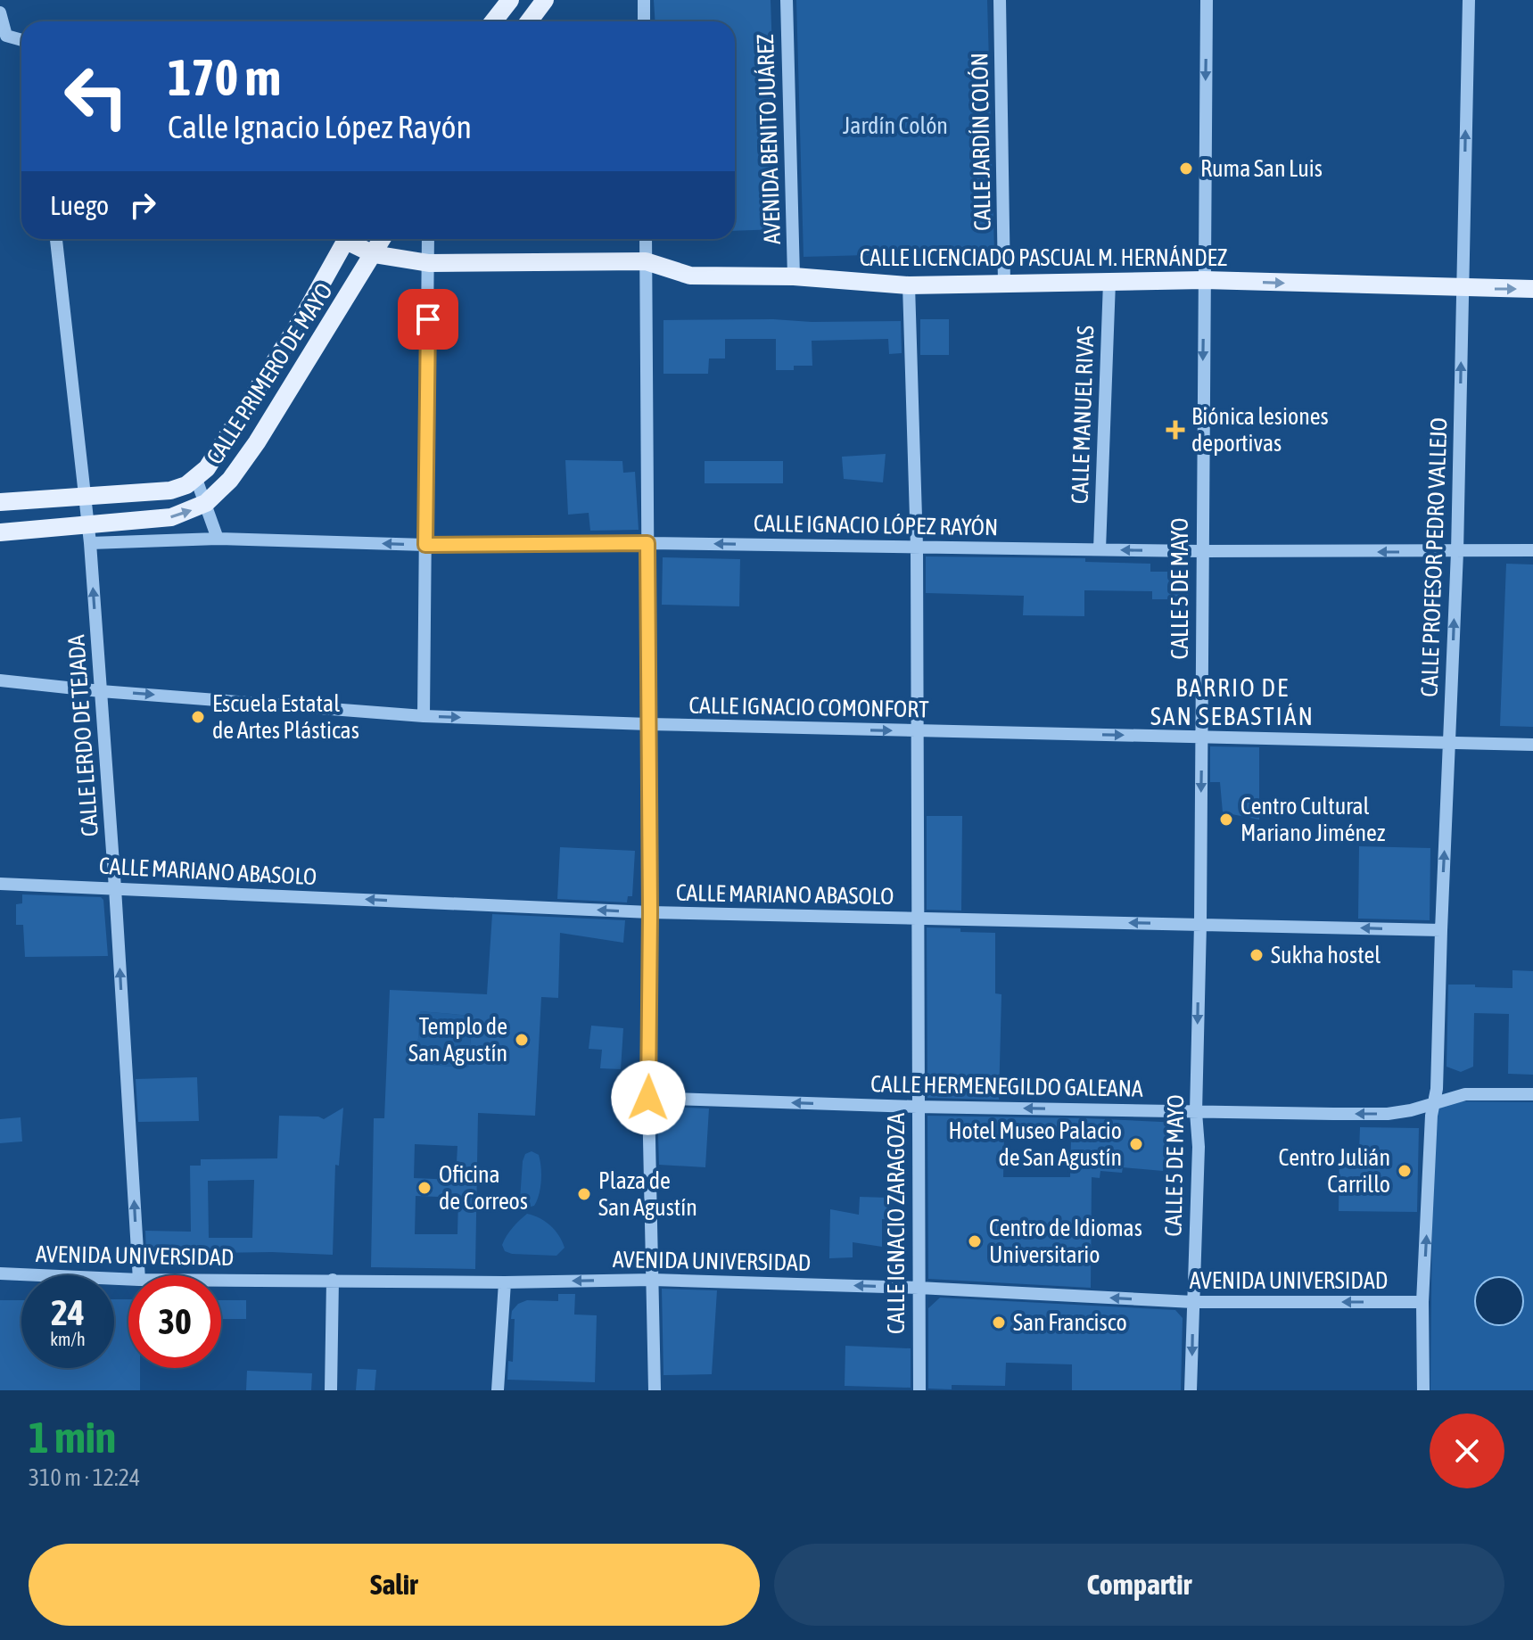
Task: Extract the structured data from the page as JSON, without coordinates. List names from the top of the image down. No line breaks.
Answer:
{"streets":{"main road":["CALLE LICENCIADO PASCUAL M. HERNÁNDEZ","CALLE PRIMERO DE MAYO"],"street":["AVENIDA BENITO JUÁREZ","CALLE JARDÍN COLÓN","CALLE MANUEL RIVAS","CALLE IGNACIO LÓPEZ RAYÓN","CALLE PROFESOR PEDRO VALLEJO","CALLE 5 DE MAYO","CALLE IGNACIO COMONFORT","CALLE LERDO DE TEJADA","CALLE MARIANO ABASOLO","CALLE HERMENEGILDO GALEANA","CALLE IGNACIO ZARAGOZA","AVENIDA UNIVERSIDAD"]},"crossings":[["AVENIDA BENITO JUÁREZ","CALLE LICENCIADO PASCUAL M. HERNÁNDEZ"],["CALLE JARDÍN COLÓN","CALLE LICENCIADO PASCUAL M. HERNÁNDEZ"],["CALLE LICENCIADO PASCUAL M. HERNÁNDEZ","CALLE PRIMERO DE MAYO"],["CALLE LICENCIADO PASCUAL M. HERNÁNDEZ","CALLE MANUEL RIVAS"],["CALLE LICENCIADO PASCUAL M. HERNÁNDEZ","CALLE PROFESOR PEDRO VALLEJO"],["CALLE LICENCIADO PASCUAL M. HERNÁNDEZ","CALLE 5 DE MAYO"],["CALLE LICENCIADO PASCUAL M. HERNÁNDEZ","CALLE IGNACIO ZARAGOZA"],["CALLE PRIMERO DE MAYO","CALLE IGNACIO LÓPEZ RAYÓN"],["CALLE PRIMERO DE MAYO","CALLE LERDO DE TEJADA"],["CALLE MANUEL RIVAS","CALLE IGNACIO LÓPEZ RAYÓN"],["CALLE IGNACIO LÓPEZ RAYÓN","CALLE PROFESOR PEDRO VALLEJO"],["CALLE IGNACIO LÓPEZ RAYÓN","CALLE 5 DE MAYO"],["CALLE IGNACIO LÓPEZ RAYÓN","CALLE LERDO DE TEJADA"],["CALLE IGNACIO LÓPEZ RAYÓN","CALLE IGNACIO ZARAGOZA"],["CALLE PROFESOR PEDRO VALLEJO","CALLE IGNACIO COMONFORT"],["CALLE PROFESOR PEDRO VALLEJO","CALLE MARIANO ABASOLO"],["CALLE PROFESOR PEDRO VALLEJO","CALLE HERMENEGILDO GALEANA"],["CALLE PROFESOR PEDRO VALLEJO","AVENIDA UNIVERSIDAD"],["CALLE 5 DE MAYO","CALLE IGNACIO COMONFORT"],["CALLE 5 DE MAYO","CALLE MARIANO ABASOLO"],["CALLE 5 DE MAYO","CALLE HERMENEGILDO GALEANA"],["CALLE 5 DE MAYO","AVENIDA UNIVERSIDAD"],["CALLE IGNACIO COMONFORT","CALLE LERDO DE TEJADA"],["CALLE IGNACIO COMONFORT","CALLE IGNACIO ZARAGOZA"],["CALLE LERDO DE TEJADA","CALLE MARIANO ABASOLO"],["CALLE MARIANO ABASOLO","CALLE IGNACIO ZARAGOZA"],["CALLE HERMENEGILDO GALEANA","CALLE IGNACIO ZARAGOZA"],["CALLE IGNACIO ZARAGOZA","AVENIDA UNIVERSIDAD"]],"one_way":["CALLE IGNACIO LÓPEZ RAYÓN","CALLE PROFESOR PEDRO VALLEJO","CALLE 5 DE MAYO","CALLE IGNACIO COMONFORT","CALLE LERDO DE TEJADA","CALLE MARIANO ABASOLO","CALLE HERMENEGILDO GALEANA","AVENIDA UNIVERSIDAD"],"districts":["BARRIO DE SAN SEBASTIÁN"],"parks":["Jardín Colón"],"places":{"other":["Ruma San Luis","Escuela Estatal de Artes Plásticas","Centro Cultural Mariano Jiménez","Sukha hostel","Templo de San Agustín","Hotel Museo Palacio de San Agustín","Centro Julián Carrillo","Oficina de Correos","Plaza de San Agustín","Centro de Idiomas Universitario","San Francisco"],"health":["Biónica lesiones deportivas"]},"page":{"turn":["170 m","Calle Ignacio López Rayón"],"then":"Luego","speed":"24 km/h","limit":"30","heading":["1 min","310 m · 12:24"],"buttons":["Salir","Compartir"]}}
